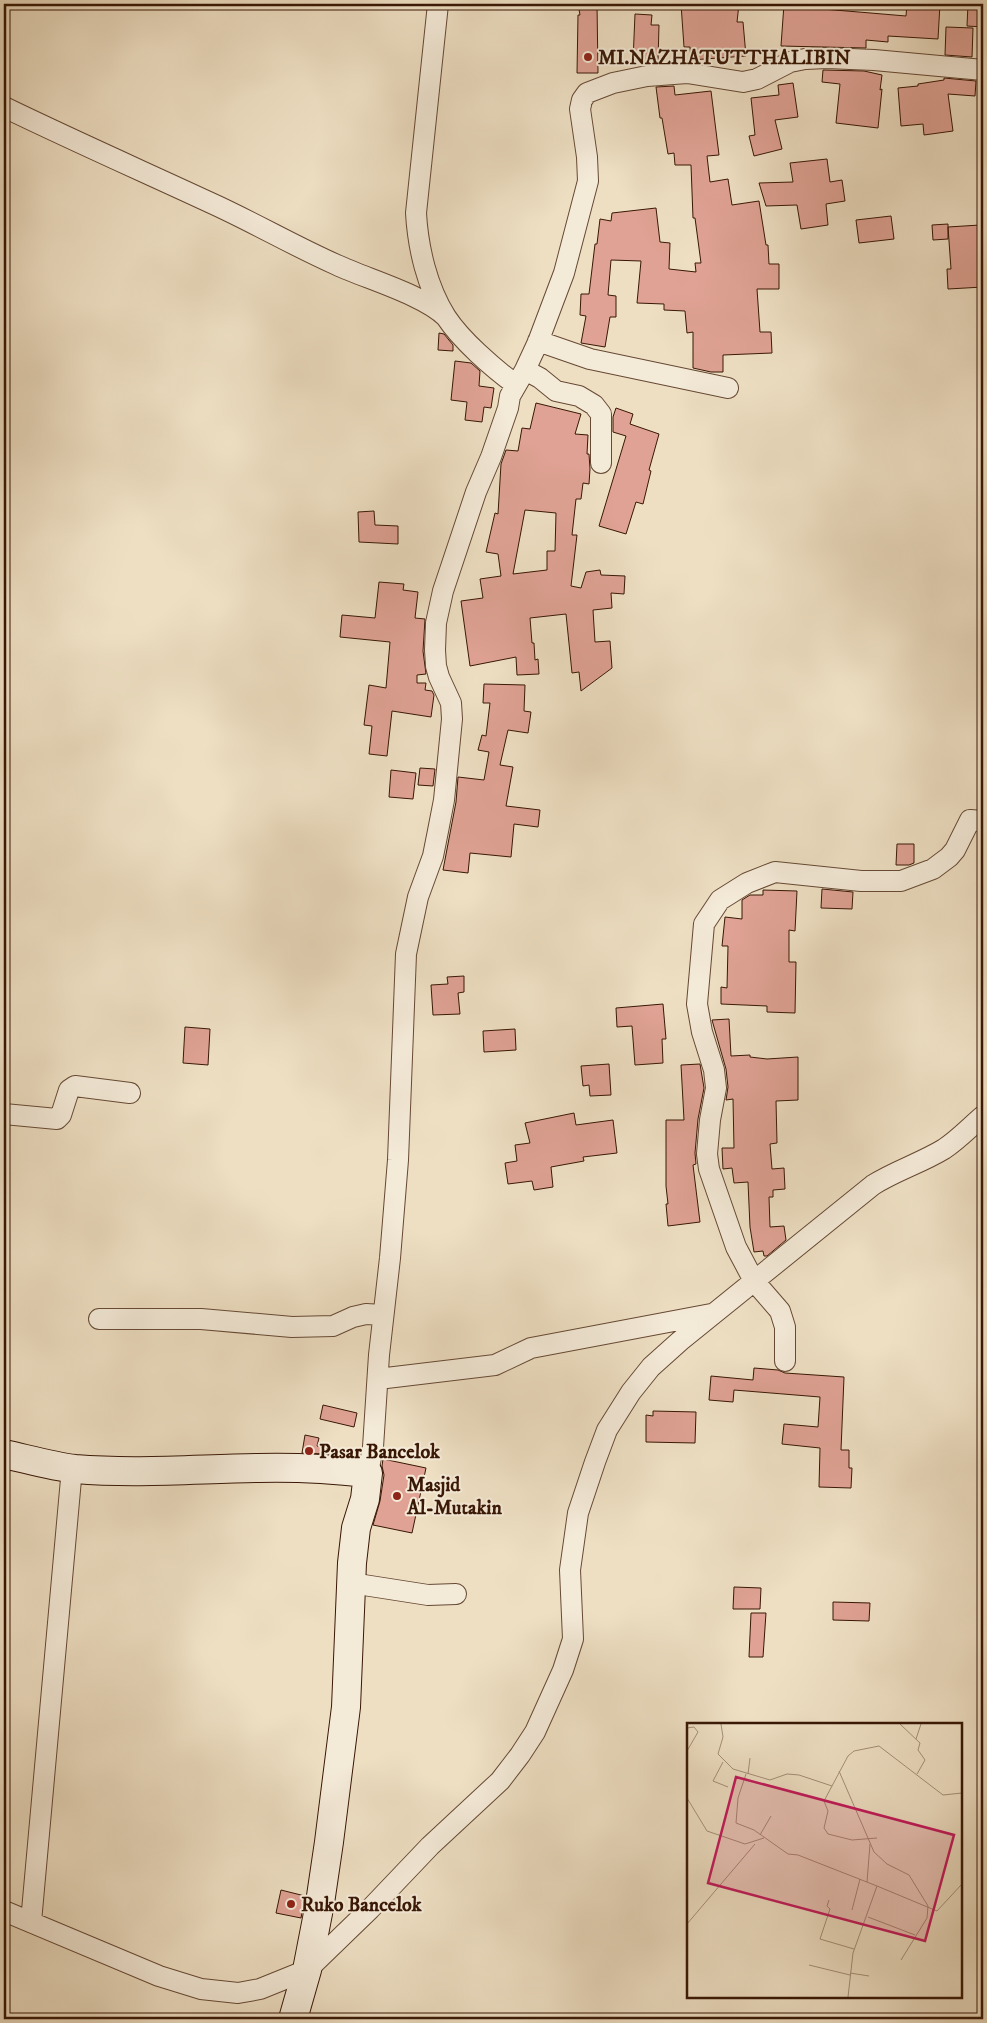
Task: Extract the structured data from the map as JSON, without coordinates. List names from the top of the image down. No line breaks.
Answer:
{"places":["MI.NAZHATUTTHALIBIN","Pasar Bancelok","Masjid Al-Mutakin","Ruko Bancelok"]}
